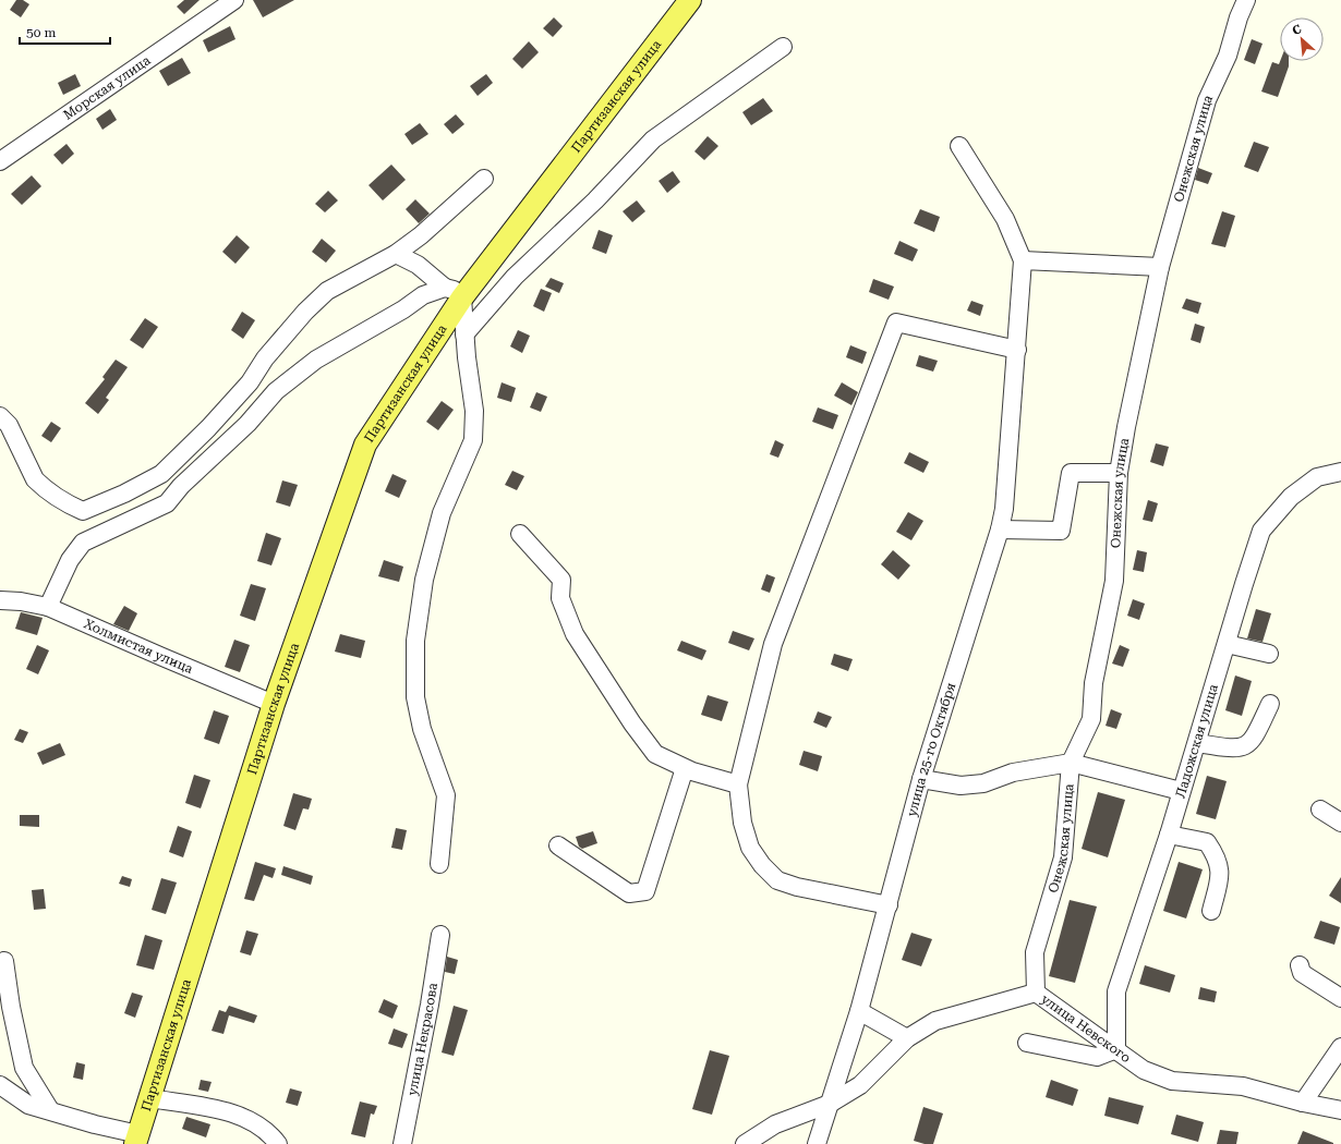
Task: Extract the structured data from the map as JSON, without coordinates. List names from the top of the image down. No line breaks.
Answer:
{"streets":{"main road":["Партизанская улица"],"street":["Морская улица","Онежская улица","Холмистая улица","Ладожская улица","улица 25-го Октября","улица Невского","улица Некрасова"]},"crossings":[["Партизанская улица","Холмистая улица"],["Онежская улица","улица Невского"],["Ладожская улица","улица Невского"],["улица 25-го Октября","улица Невского"]],"scale_bar":"50 m","north":"top left"}
